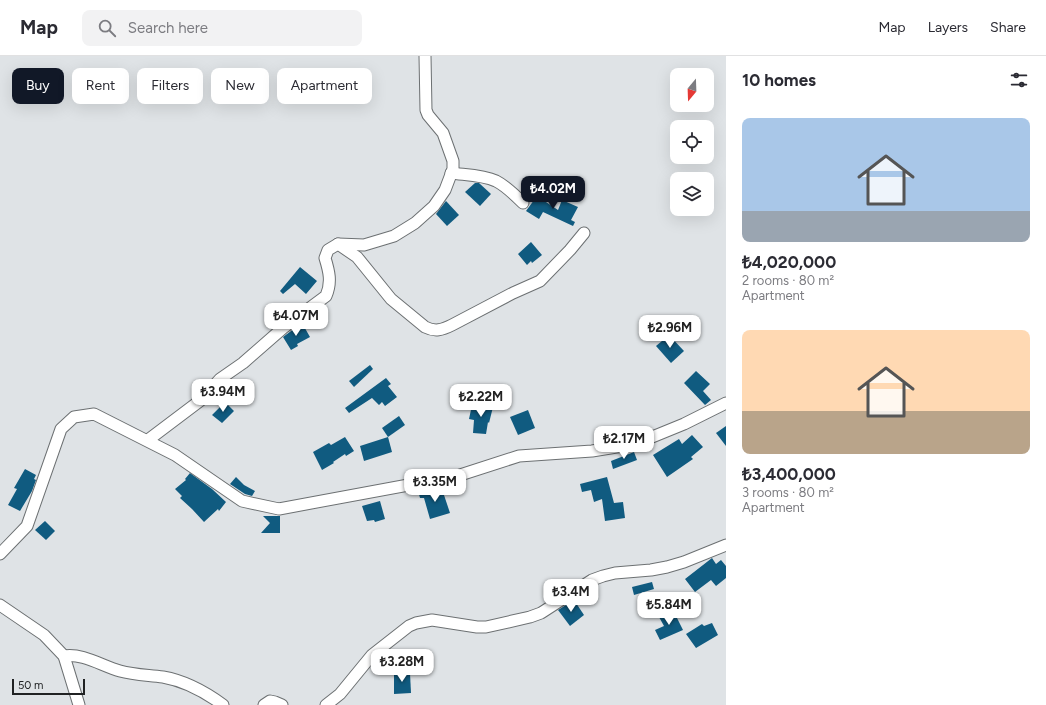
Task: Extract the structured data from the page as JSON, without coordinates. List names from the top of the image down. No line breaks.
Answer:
{"scale_bar":"50 m","north":"bottom","page":{"header":"Map","search":"Search here","nav":["Map","Layers","Share"],"heading":"10 homes","chip":["Buy","Rent","Filters","New","Apartment"],"list":[{"name":"₺4,020,000","note":"2 rooms · 80 m² · Apartment"},{"name":"₺3,400,000","note":"3 rooms · 80 m² · Apartment"}],"price":["₺4.02M","₺4.07M","₺2.96M","₺3.94M","₺2.22M","₺2.17M","₺3.35M","₺3.4M","₺5.84M","₺3.28M"],"scale":"50 m"}}
